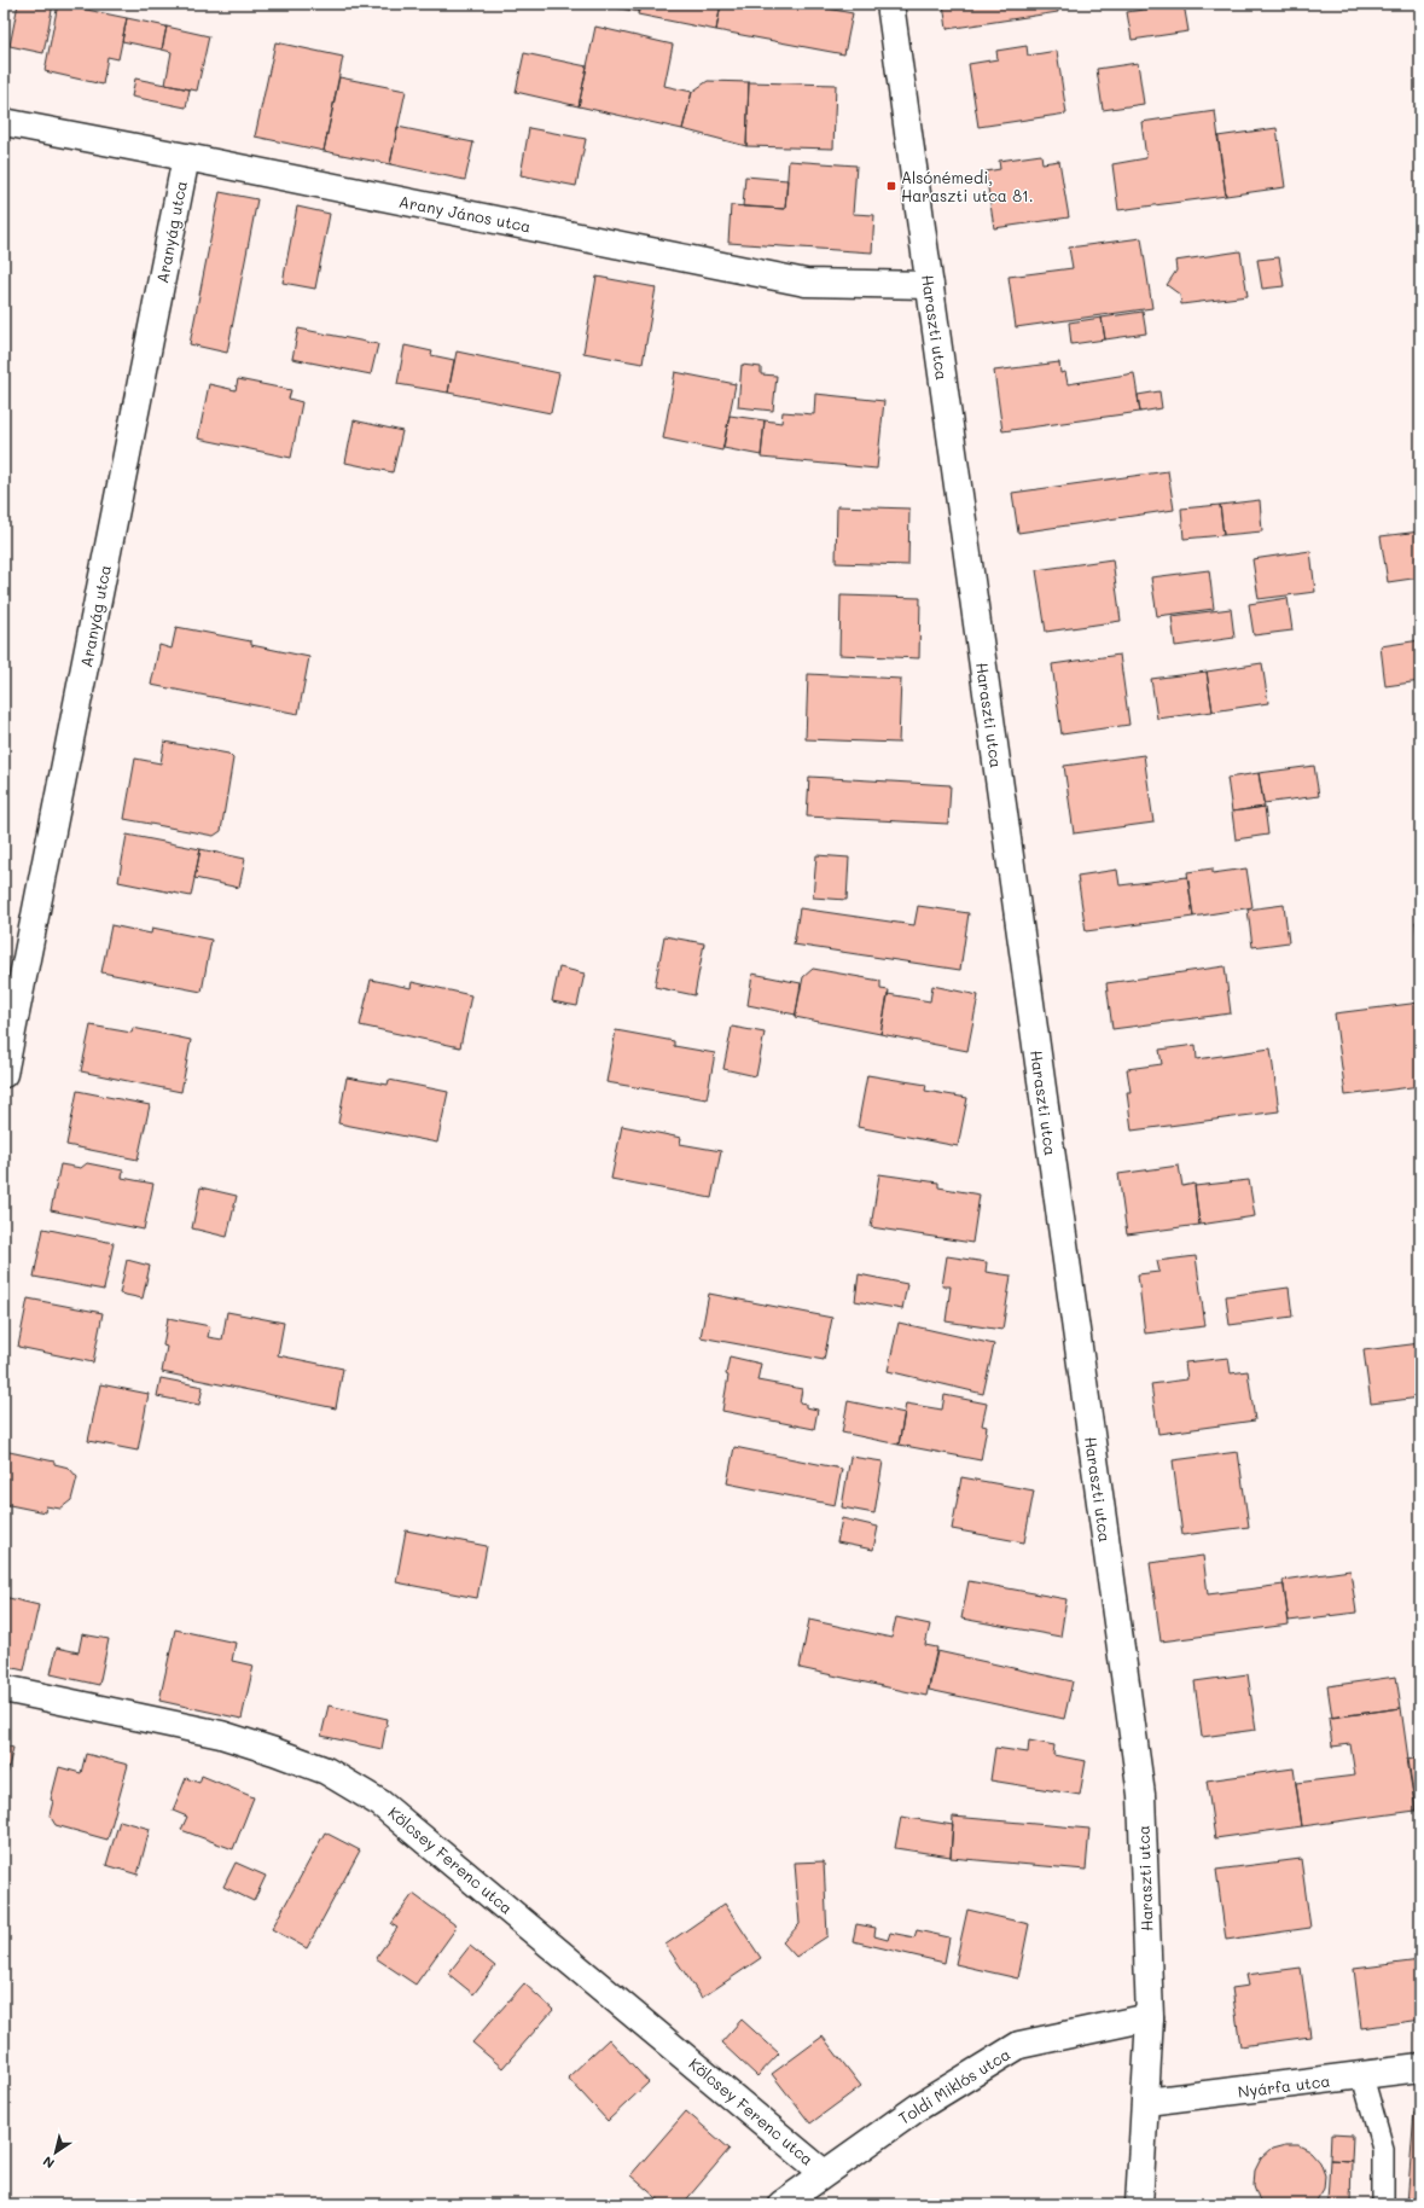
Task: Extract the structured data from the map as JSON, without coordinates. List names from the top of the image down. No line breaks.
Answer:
{"streets":{"street":["Arany János utca","Aranyág utca","Haraszti utca","Kölcsey Ferenc utca","Toldi Miklós utca","Nyárfa utca"]},"crossings":[["Arany János utca","Aranyág utca"],["Arany János utca","Haraszti utca"],["Haraszti utca","Toldi Miklós utca"],["Haraszti utca","Nyárfa utca"],["Kölcsey Ferenc utca","Toldi Miklós utca"]],"places":{"transit":["Alsónémedi, Haraszti utca 81."]},"north":"bottom left"}
